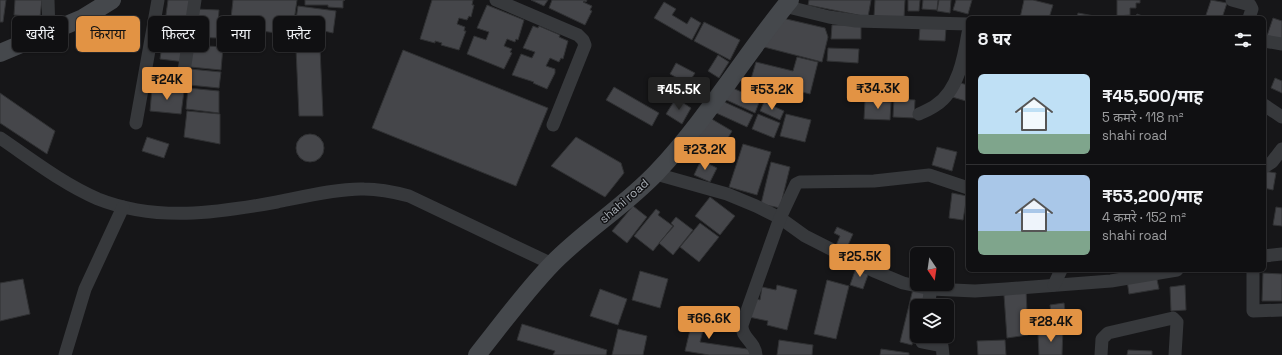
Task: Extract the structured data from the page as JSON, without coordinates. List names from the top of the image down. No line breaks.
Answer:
{"streets":{"street":["shahi road"]},"north":"bottom","page":{"chip":["खरीदें","किराया","फ़िल्टर","नया","फ़्लैट"],"heading":"8 घर","list":[{"name":"₹45,500/माह","note":"5 कमरे · 118 m² · shahi road"},{"name":"₹53,200/माह","note":"4 कमरे · 152 m² · shahi road"}],"price":["₹24K","₹34.3K","₹45.5K","₹53.2K","₹23.2K","₹25.5K","₹66.6K","₹28.4K"]}}
